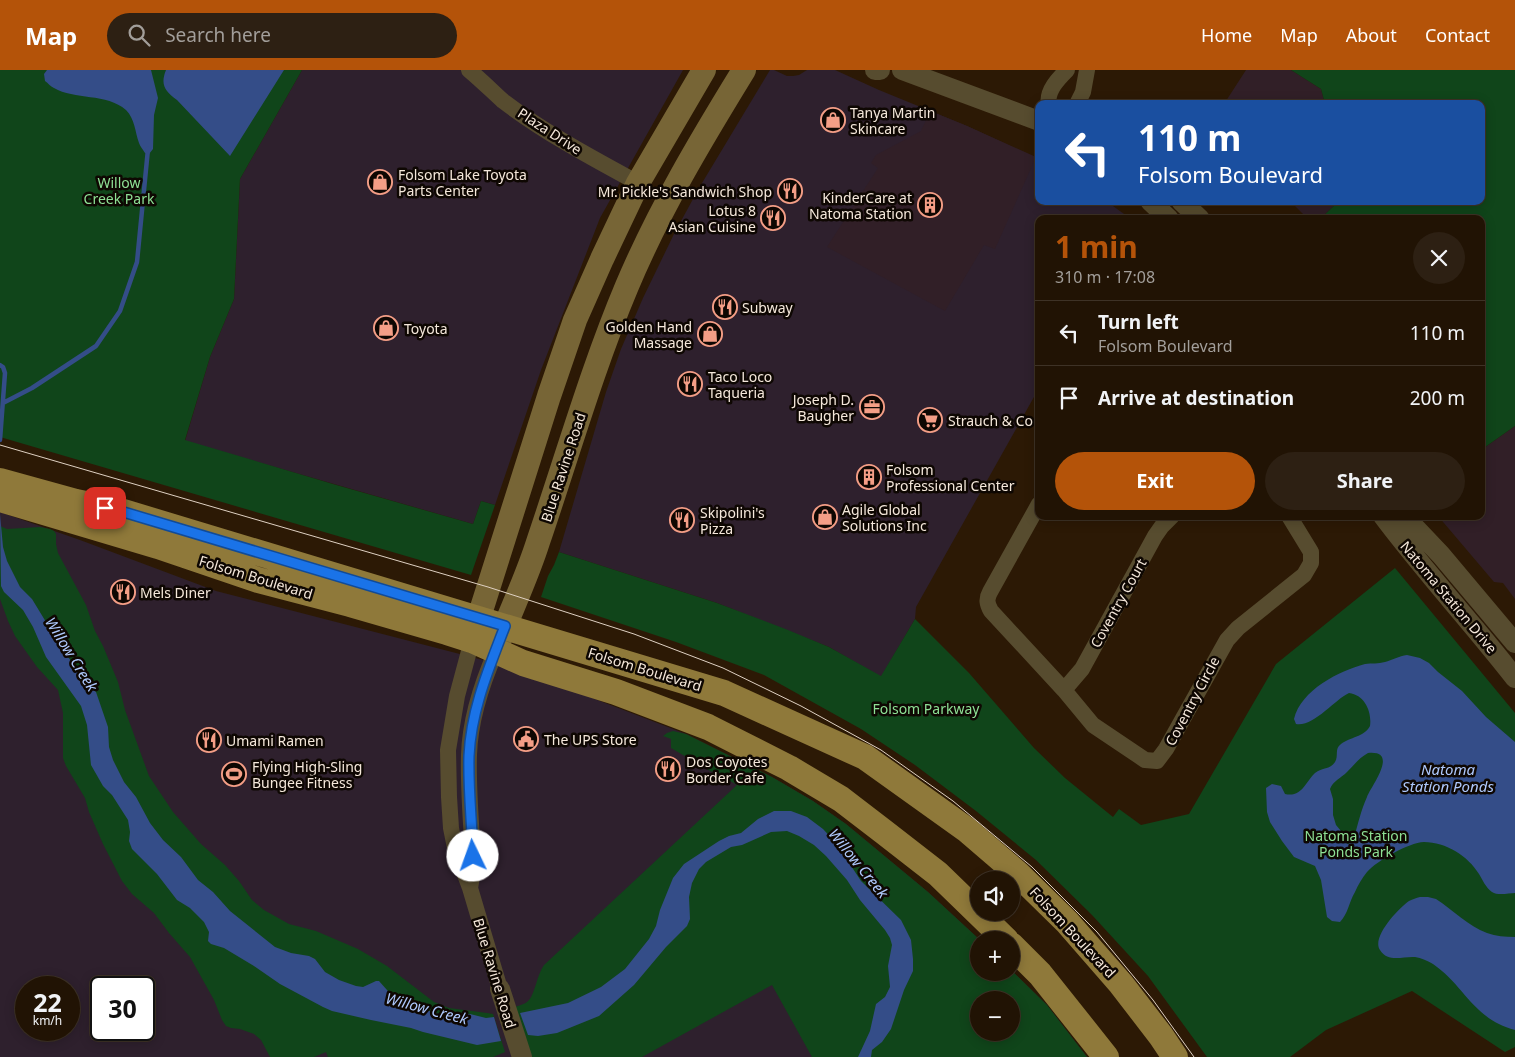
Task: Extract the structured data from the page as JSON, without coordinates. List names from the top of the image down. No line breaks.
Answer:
{"streets":{"main road":["Blue Ravine Road","Folsom Boulevard"],"street":["Plaza Drive","Natoma Station Drive","Coventry Court","Coventry Circle"]},"crossings":[["Plaza Drive","Blue Ravine Road"],["Blue Ravine Road","Folsom Boulevard"],["Coventry Court","Coventry Circle"]],"water":["Willow Creek","Natoma Station Ponds"],"parks":["Willow Creek Park","Folsom Parkway","Natoma Station Ponds Park"],"places":{"shop":["Tanya Martin Skincare","Folsom Lake Toyota Parts Center","Toyota","Golden Hand Massage","Agile Global Solutions Inc"],"restaurant":["Mr. Pickle's Sandwich Shop","Lotus 8 Asian Cuisine","Subway","Taco Loco Taqueria","Skipolini's Pizza","Mels Diner","Umami Ramen","Dos Coyotes Border Cafe"],"building":["KinderCare at Natoma Station","Folsom Professional Center"],"office":["Joseph D. Baugher"],"supermarket":["Strauch & Co"],"public building":["The UPS Store"],"sports":["Flying High-Sling Bungee Fitness"]},"page":{"header":"Map","search":"Search here","nav":["Home","Map","About","Contact"],"turn":["110 m","Folsom Boulevard"],"heading":["1 min","310 m · 17:08"],"list":[{"name":"Turn left","note":"Folsom Boulevard","value":"110 m"},{"name":"Arrive at destination","value":"200 m"}],"buttons":["Exit","Share"],"map_buttons":["+","−"],"speed":"22 km/h","limit":"30"}}
